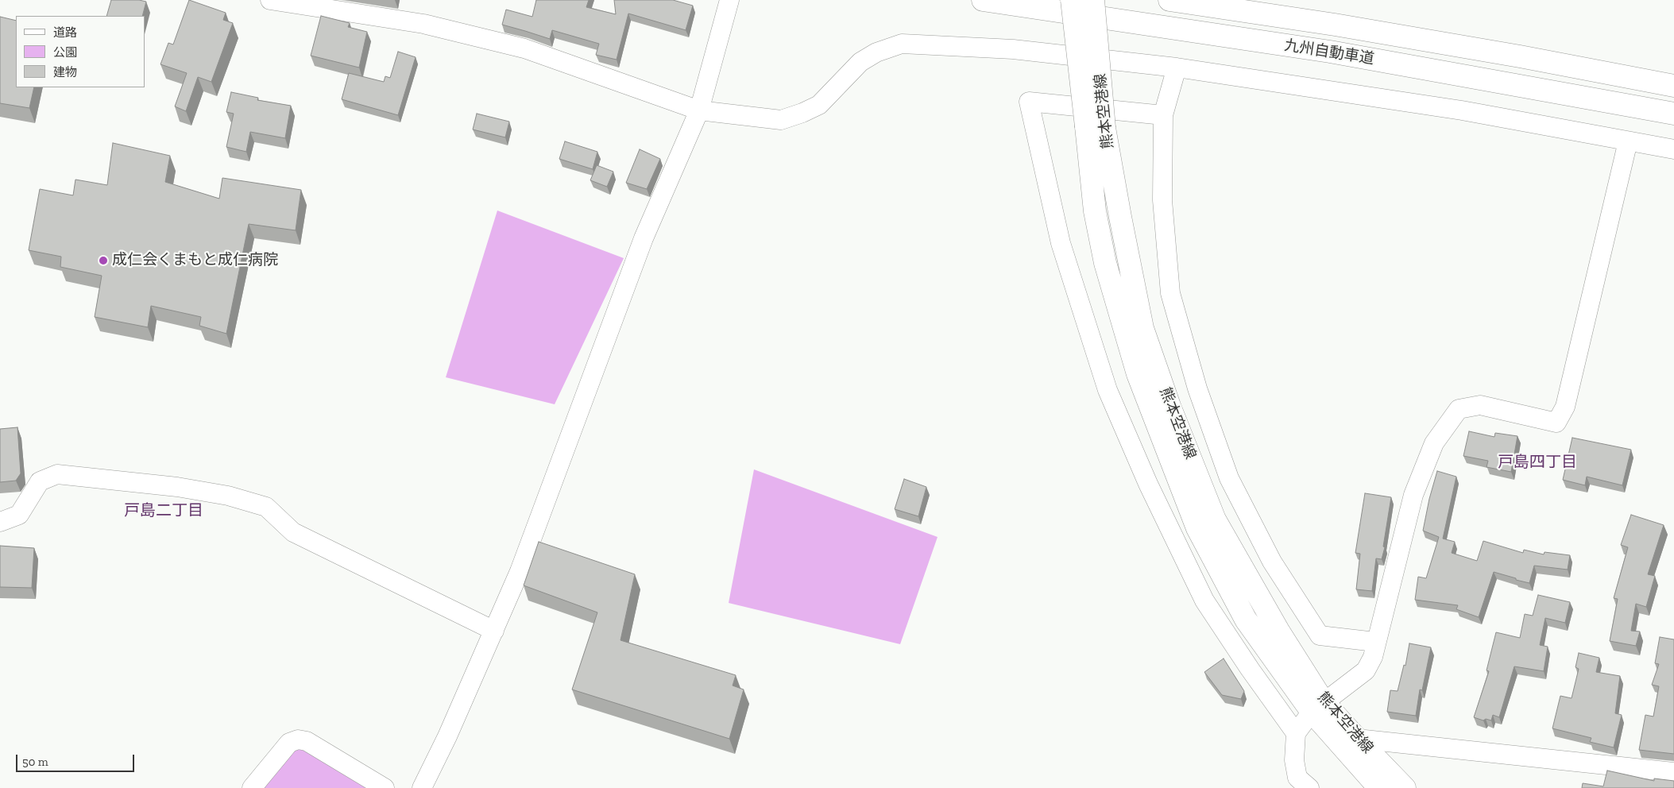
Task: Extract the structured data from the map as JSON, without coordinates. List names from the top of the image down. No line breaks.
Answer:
{"streets":{"main road":["九州自動車道","熊本空港線"]},"districts":["戸島四丁目","戸島二丁目"],"places":["成仁会くまもと成仁病院"],"legend":["道路","公園","建物"],"scale_bar":"50 m"}
